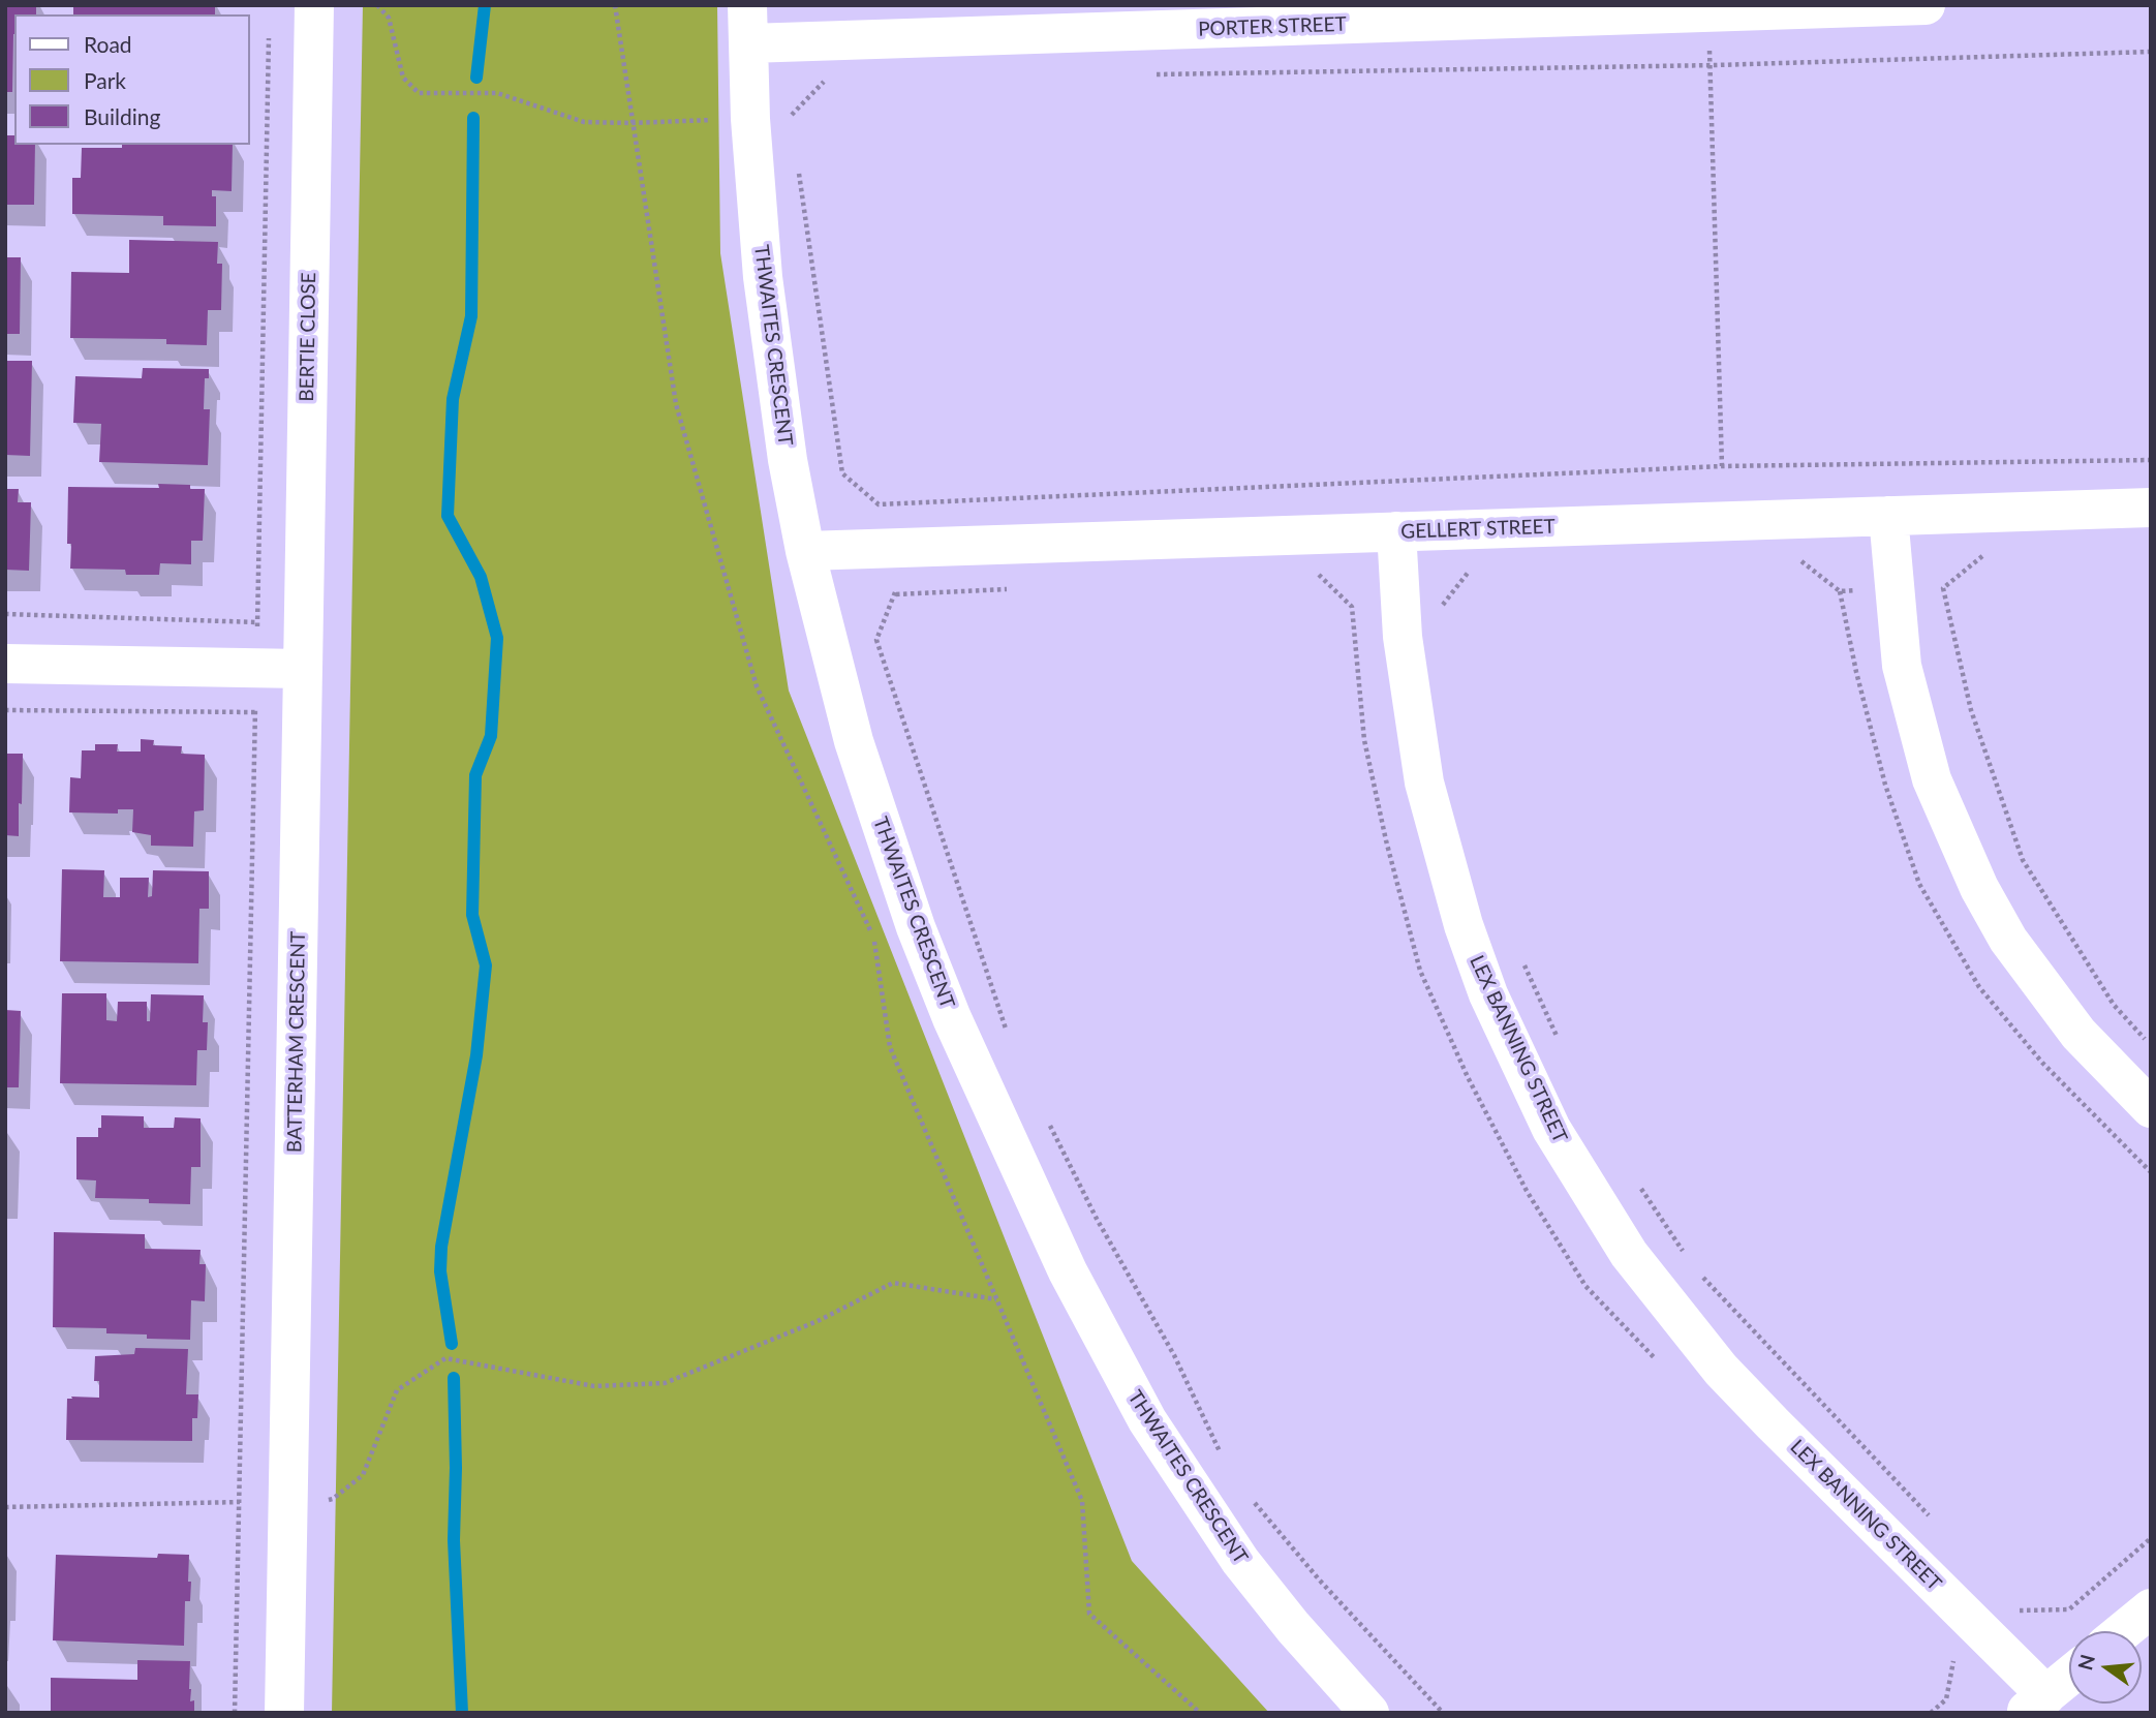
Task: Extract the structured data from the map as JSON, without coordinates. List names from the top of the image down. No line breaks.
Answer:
{"streets":{"street":["PORTER STREET","BERTIE CLOSE","THWAITES CRESCENT","GELLERT STREET","BATTERHAM CRESCENT","LEX BANNING STREET"]},"crossings":[["PORTER STREET","THWAITES CRESCENT"],["BERTIE CLOSE","BATTERHAM CRESCENT"],["THWAITES CRESCENT","GELLERT STREET"],["GELLERT STREET","LEX BANNING STREET"]],"legend":["Road","Park","Building"],"north":"left"}
